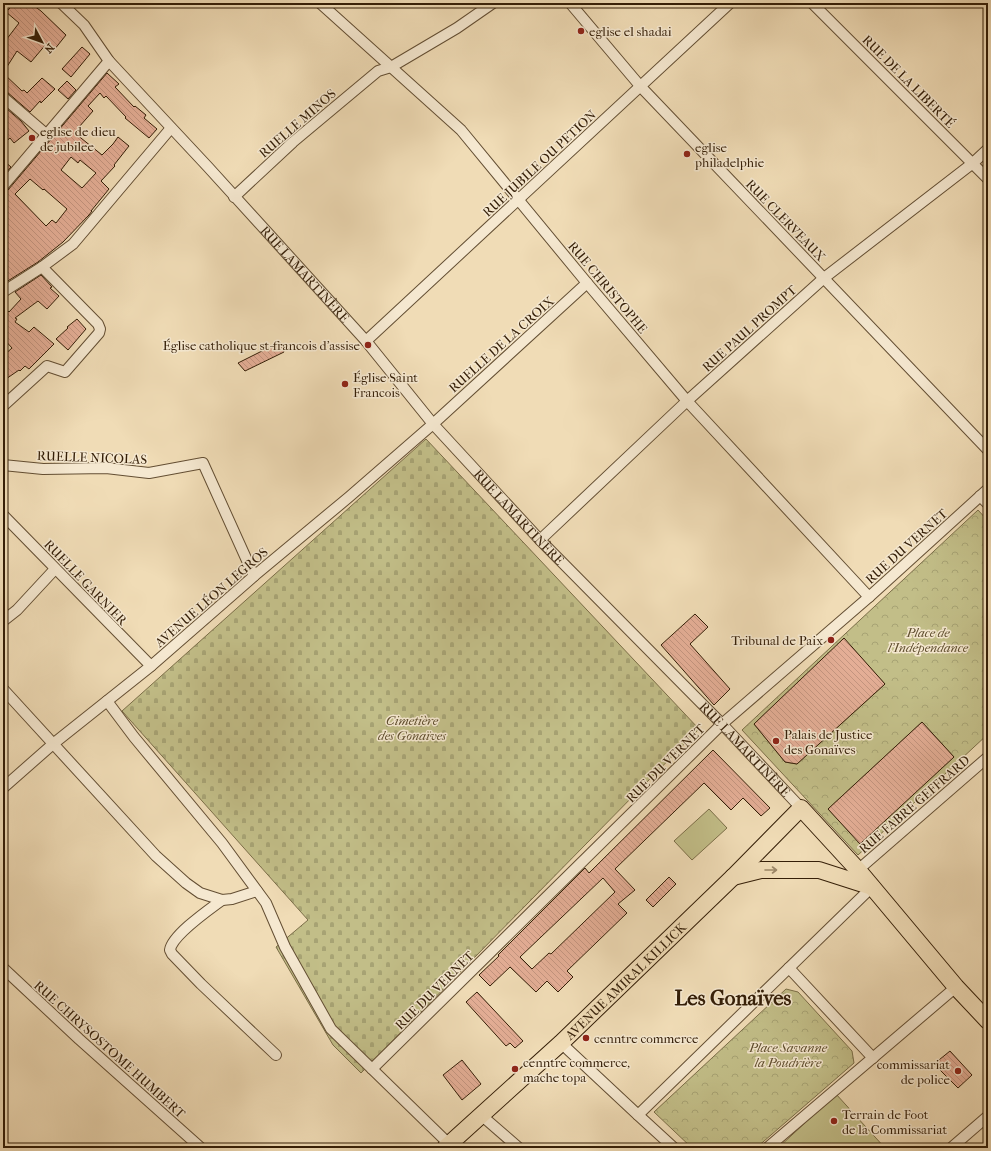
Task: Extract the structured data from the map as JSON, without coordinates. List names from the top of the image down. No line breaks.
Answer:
{"streets":{"main road":["RUE LAMARTINÈRE","AVENUE AMIRAL KILLICK"],"street":["RUE DE LA LIBERTÉ","RUELLE MINOS","RUE JUBILE OU PETION","RUE CLERVEAUX","RUE CHRISTOPHE","RUE PAUL PROMPT","RUELLE DE LA CROIX","RUELLE NICOLAS","RUE DU VERNET","RUELLE GARNIER","AVENUE LÉON LEGROS","RUE FABRE GEFFRARD","RUE CHRYSOSTOME HUMBERT"]},"crossings":[["RUE DE LA LIBERTÉ","RUE PAUL PROMPT"],["RUELLE MINOS","RUE LAMARTINÈRE"],["RUELLE MINOS","RUE CHRISTOPHE"],["RUE JUBILE OU PETION","RUE CLERVEAUX"],["RUE JUBILE OU PETION","RUE LAMARTINÈRE"],["RUE JUBILE OU PETION","RUE CHRISTOPHE"],["RUE CLERVEAUX","RUE PAUL PROMPT"],["RUE LAMARTINÈRE","RUE PAUL PROMPT"],["RUE LAMARTINÈRE","RUELLE DE LA CROIX"],["RUE LAMARTINÈRE","RUE DU VERNET"],["RUE LAMARTINÈRE","AVENUE LÉON LEGROS"],["RUE LAMARTINÈRE","RUE FABRE GEFFRARD"],["RUE LAMARTINÈRE","AVENUE AMIRAL KILLICK"],["RUE CHRISTOPHE","RUE PAUL PROMPT"],["RUE CHRISTOPHE","RUELLE DE LA CROIX"],["RUE CHRISTOPHE","RUE DU VERNET"],["RUELLE DE LA CROIX","AVENUE LÉON LEGROS"],["RUELLE NICOLAS","AVENUE LÉON LEGROS"],["RUELLE GARNIER","AVENUE LÉON LEGROS"]],"districts":["Les Gonaïves"],"parks":["Place de l'Indépendance","Cimetière des Gonaïves","Place Savanne la Poudrière"],"places":["eglise el shadai","eglise de dieu de jubilee","eglise philadelphie","Église catholique st-francois d'assise","Église Saint Francois","Tribunal de Paix","Palais de Justice des Gonaïves","cenntre commerce","cenntre commerce, mache topa","commissariat de police","Terrain de Foot de la Commissariat"],"north":"bottom right"}
